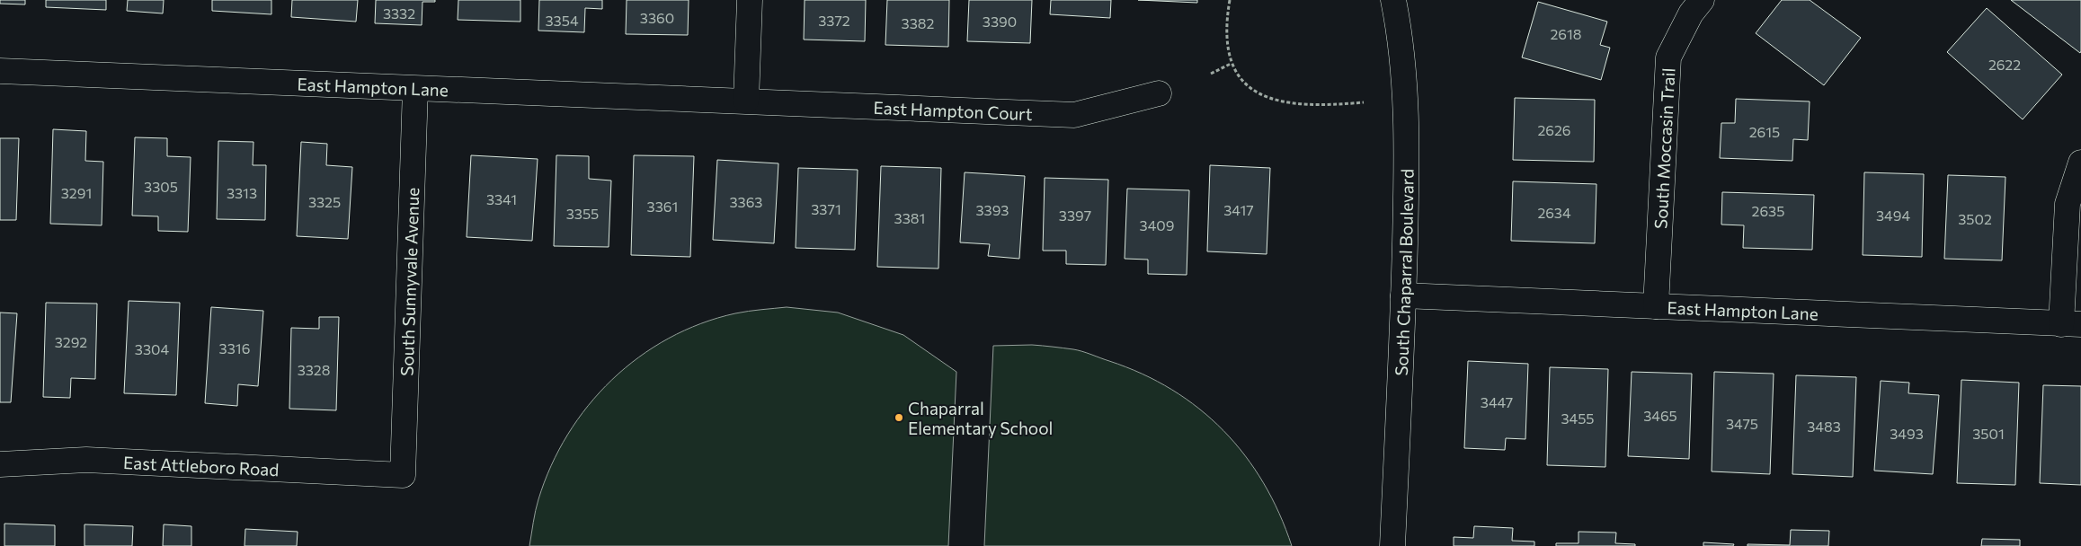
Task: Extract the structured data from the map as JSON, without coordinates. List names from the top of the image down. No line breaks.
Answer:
{"streets":{"street":["East Hampton Lane","East Hampton Court","South Moccasin Trail","South Chaparral Boulevard","South Sunnyvale Avenue","East Attleboro Road"]},"crossings":[["East Hampton Lane","East Hampton Court"],["East Hampton Lane","South Moccasin Trail"],["East Hampton Lane","South Chaparral Boulevard"],["East Hampton Lane","South Sunnyvale Avenue"],["South Sunnyvale Avenue","East Attleboro Road"]],"places":["Chaparral Elementary School"],"house_numbers":["3332","3360","3354","3372","3390","3382","2618","2622","2626","2615","3305","3291","3313","3341","3325","3363","3361","3371","3393","3417","2635","2634","3355","3397","3494","3381","3502","3409","3292","3316","3304","3328","3447","3465","3455","3475","3483","3493","3501"]}
